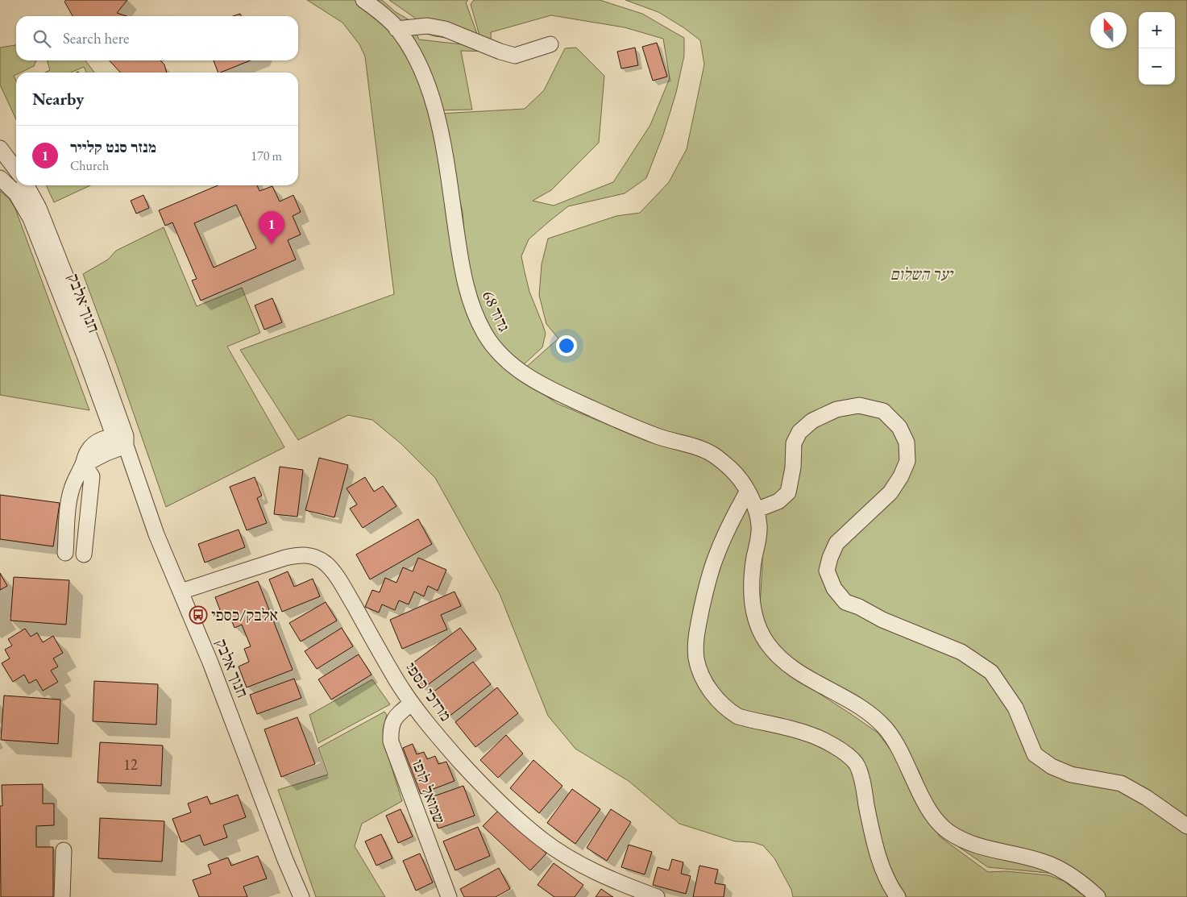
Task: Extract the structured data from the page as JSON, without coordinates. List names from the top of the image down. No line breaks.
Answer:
{"streets":{"street":["חנוך אלבק","גדוד 68","מרדכי כספי","שמואל לופו"]},"crossings":[["חנוך אלבק","מרדכי כספי"],["מרדכי כספי","שמואל לופו"]],"parks":["יער השלום"],"places":{"bus stop":["אלבק/כספי"]},"house_numbers":["12"],"north":"top","page":{"map_buttons":["+","−"],"search":"Search here","heading":"Nearby","list":[{"mark":"1","name":"מנזר סנט קלייר","note":"Church","value":"170 m"}],"pins":"1"}}
